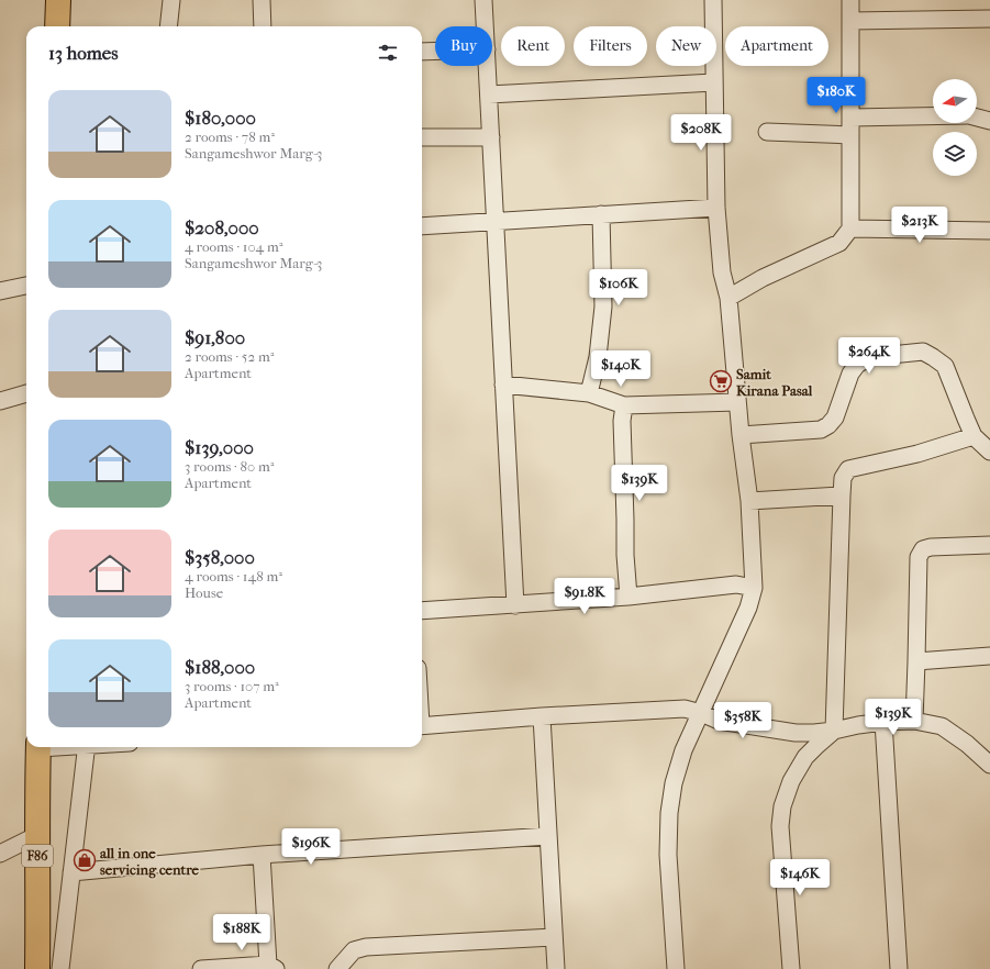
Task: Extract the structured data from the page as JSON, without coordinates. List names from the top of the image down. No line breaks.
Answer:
{"streets":{"main road":["F86"]},"places":{"supermarket":["Samit Kirana Pasal"],"shop":["all in one servicing centre"]},"north":"left","page":{"chip":["Buy","Rent","Filters","New","Apartment"],"heading":"13 homes","price":["$180K","$208K","$213K","$106K","$264K","$140K","$139K","$91.8K","$139K","$358K","$196K","$146K","$188K"],"list":[{"name":"$180,000","note":"2 rooms · 78 m² · Sangameshwor Marg-3"},{"name":"$208,000","note":"4 rooms · 104 m² · Sangameshwor Marg-3"},{"name":"$91,800","note":"2 rooms · 52 m² · Apartment"},{"name":"$139,000","note":"3 rooms · 80 m² · Apartment"},{"name":"$358,000","note":"4 rooms · 148 m² · House"},{"name":"$188,000","note":"3 rooms · 107 m² · Apartment"}]}}
